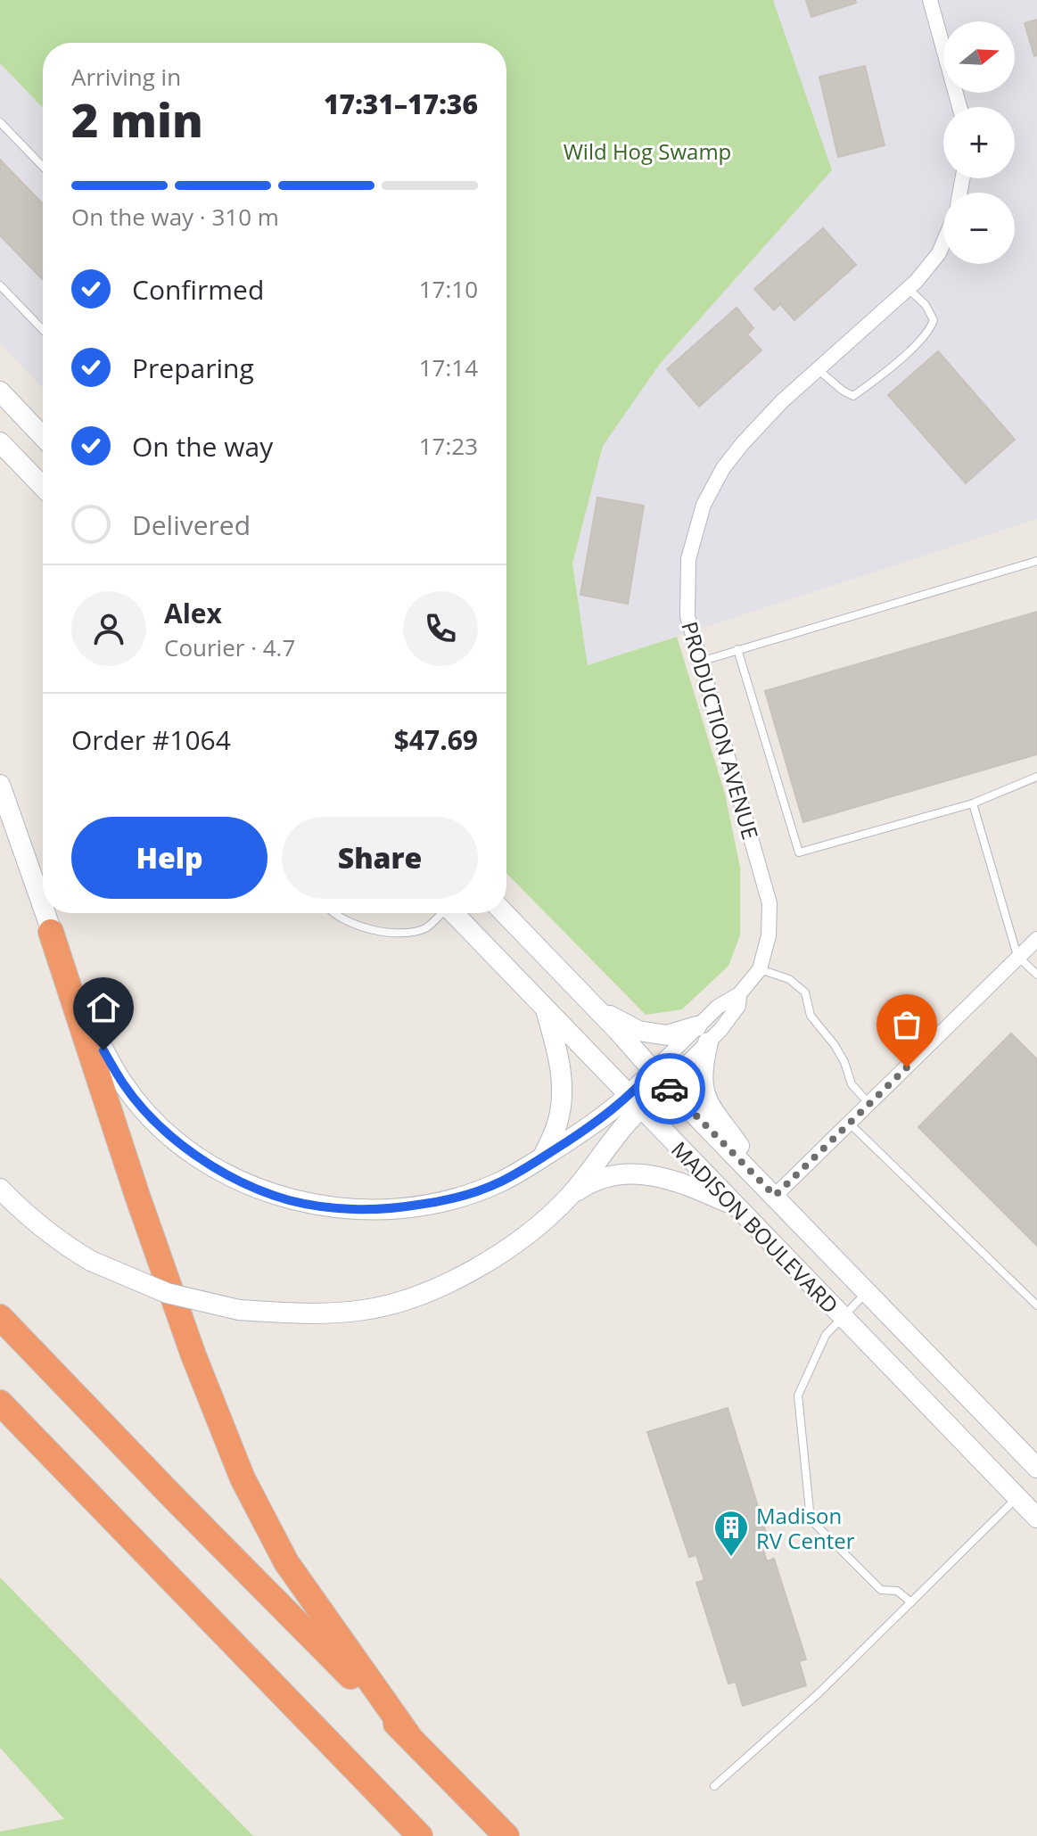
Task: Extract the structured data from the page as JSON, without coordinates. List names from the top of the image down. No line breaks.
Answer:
{"streets":{"main road":["MADISON BOULEVARD"],"street":["PRODUCTION AVENUE"]},"crossings":[["PRODUCTION AVENUE","MADISON BOULEVARD"]],"parks":["Wild Hog Swamp"],"places":{"building":["Madison RV Center"]},"north":"right","page":{"map_buttons":["+","−"],"heading":["2 min","Arriving in","17:31–17:36"],"panel":["Alex","Courier · 4.7","Order #1064","$47.69"],"bar":"On the way · 310 m","list":[["Confirmed","17:10"],["Preparing","17:14"],["On the way","17:23"],"Delivered"],"buttons":["Help","Share"]}}
